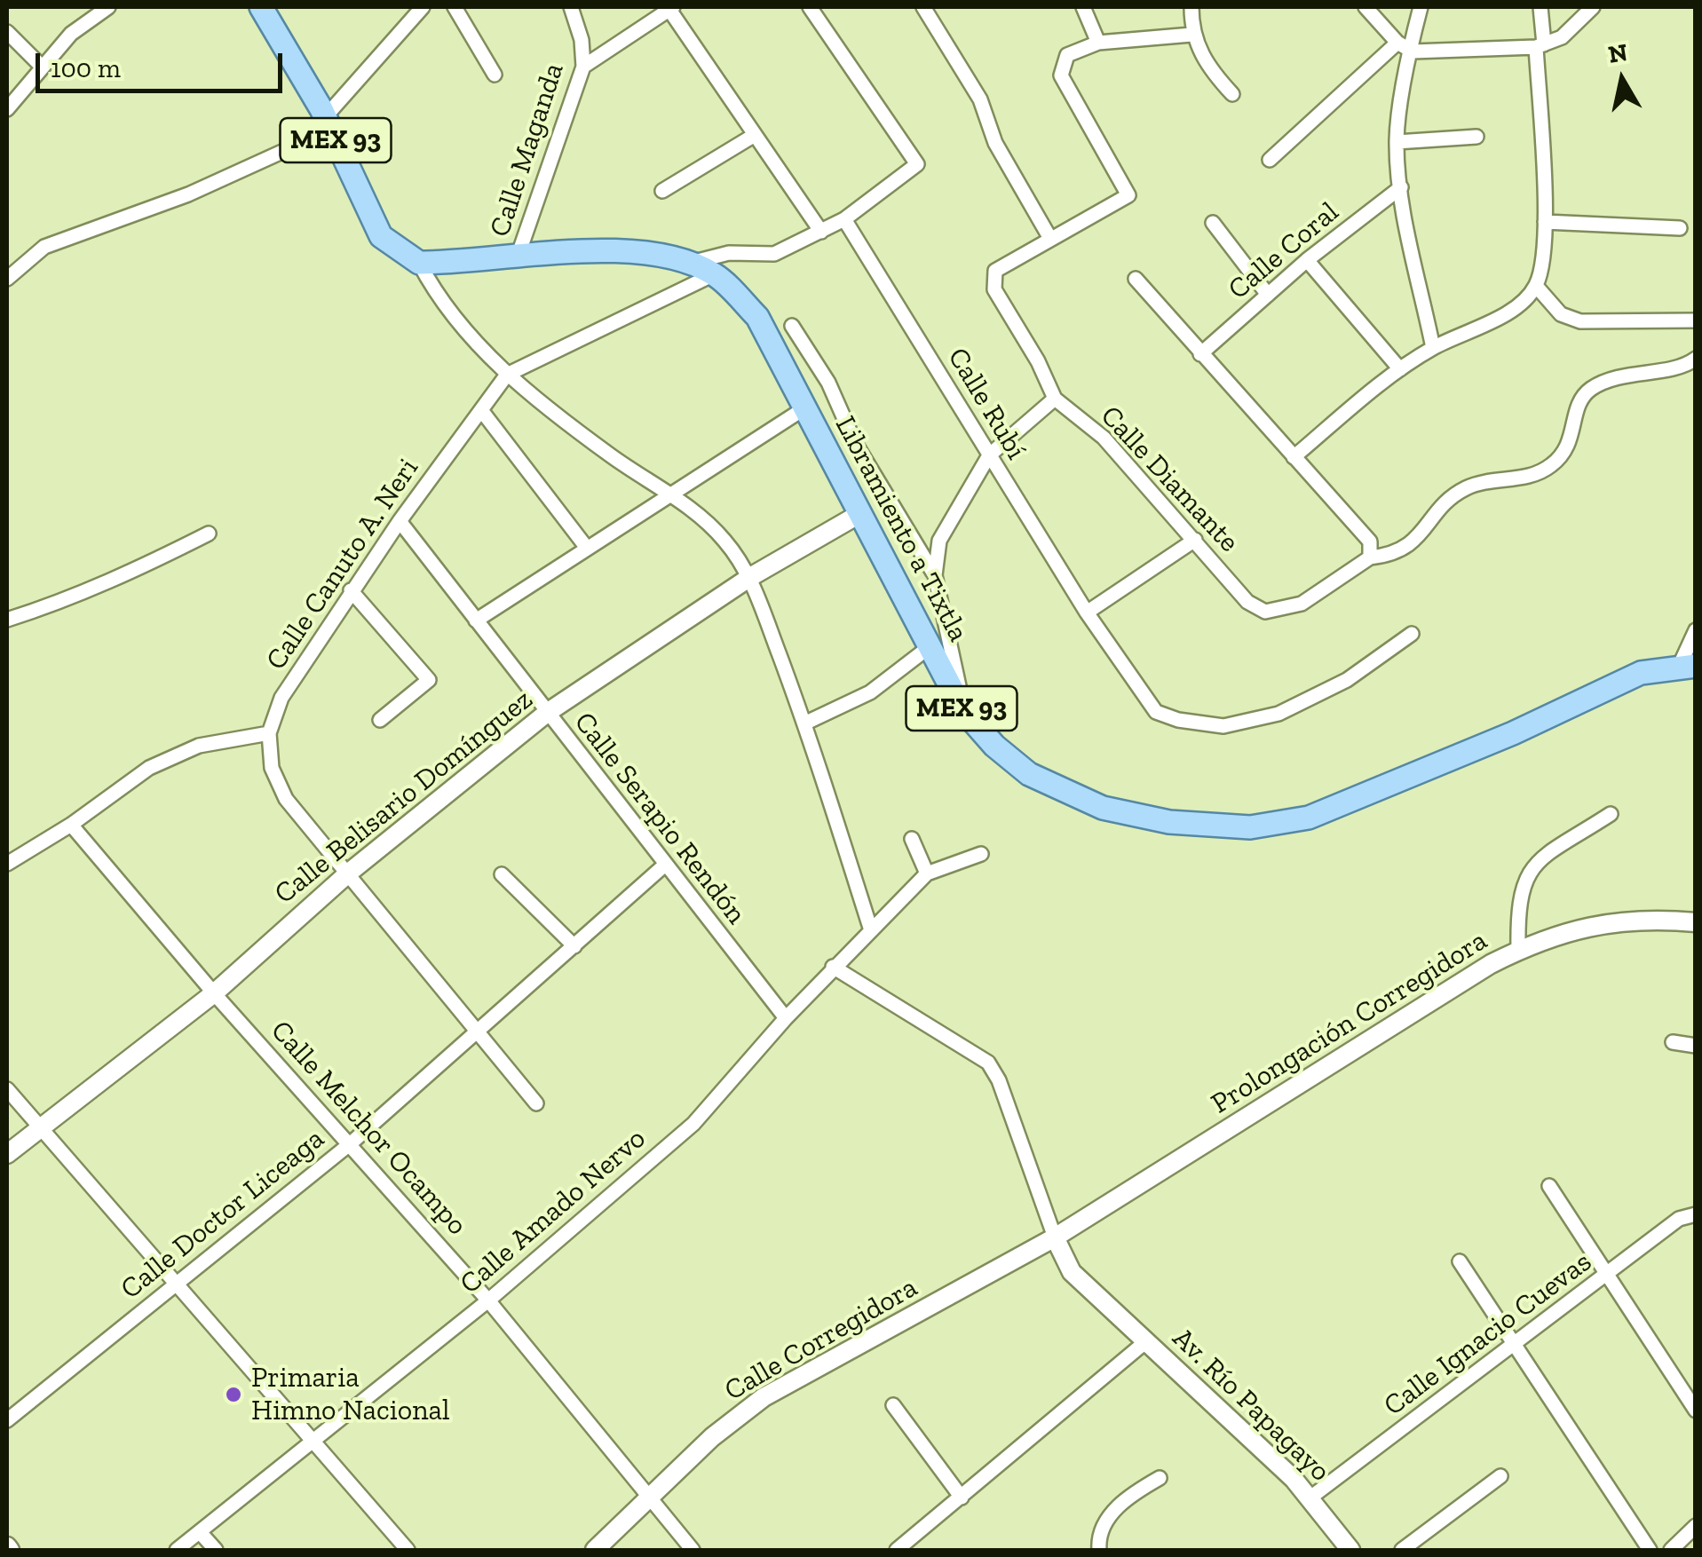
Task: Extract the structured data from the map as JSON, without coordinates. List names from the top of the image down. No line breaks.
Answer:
{"streets":{"main road":["MEX 93","Libramiento a Tixtla"],"street":["Calle Maganda","Calle Coral","Calle Rubí","Calle Diamante","Calle Canuto A. Neri","Calle Belisario Domínguez","Calle Serapio Rendón","Prolongación Corregidora","Calle Melchor Ocampo","Calle Amado Nervo","Calle Doctor Liceaga","Calle Ignacio Cuevas","Calle Corregidora","Av. Río Papagayo"]},"crossings":[["MEX 93","Libramiento a Tixtla"],["Calle Maganda","Libramiento a Tixtla"],["Libramiento a Tixtla","Calle Canuto A. Neri"],["Libramiento a Tixtla","Calle Belisario Domínguez"],["Calle Canuto A. Neri","Calle Serapio Rendón"],["Calle Belisario Domínguez","Calle Serapio Rendón"],["Calle Belisario Domínguez","Calle Melchor Ocampo"],["Calle Serapio Rendón","Calle Amado Nervo"],["Calle Serapio Rendón","Calle Doctor Liceaga"],["Prolongación Corregidora","Calle Corregidora"],["Prolongación Corregidora","Av. Río Papagayo"],["Calle Melchor Ocampo","Calle Amado Nervo"],["Calle Melchor Ocampo","Calle Doctor Liceaga"],["Calle Melchor Ocampo","Calle Corregidora"],["Calle Ignacio Cuevas","Av. Río Papagayo"],["Calle Corregidora","Av. Río Papagayo"]],"places":["Primaria Himno Nacional"],"scale_bar":"100 m","north":"top"}
